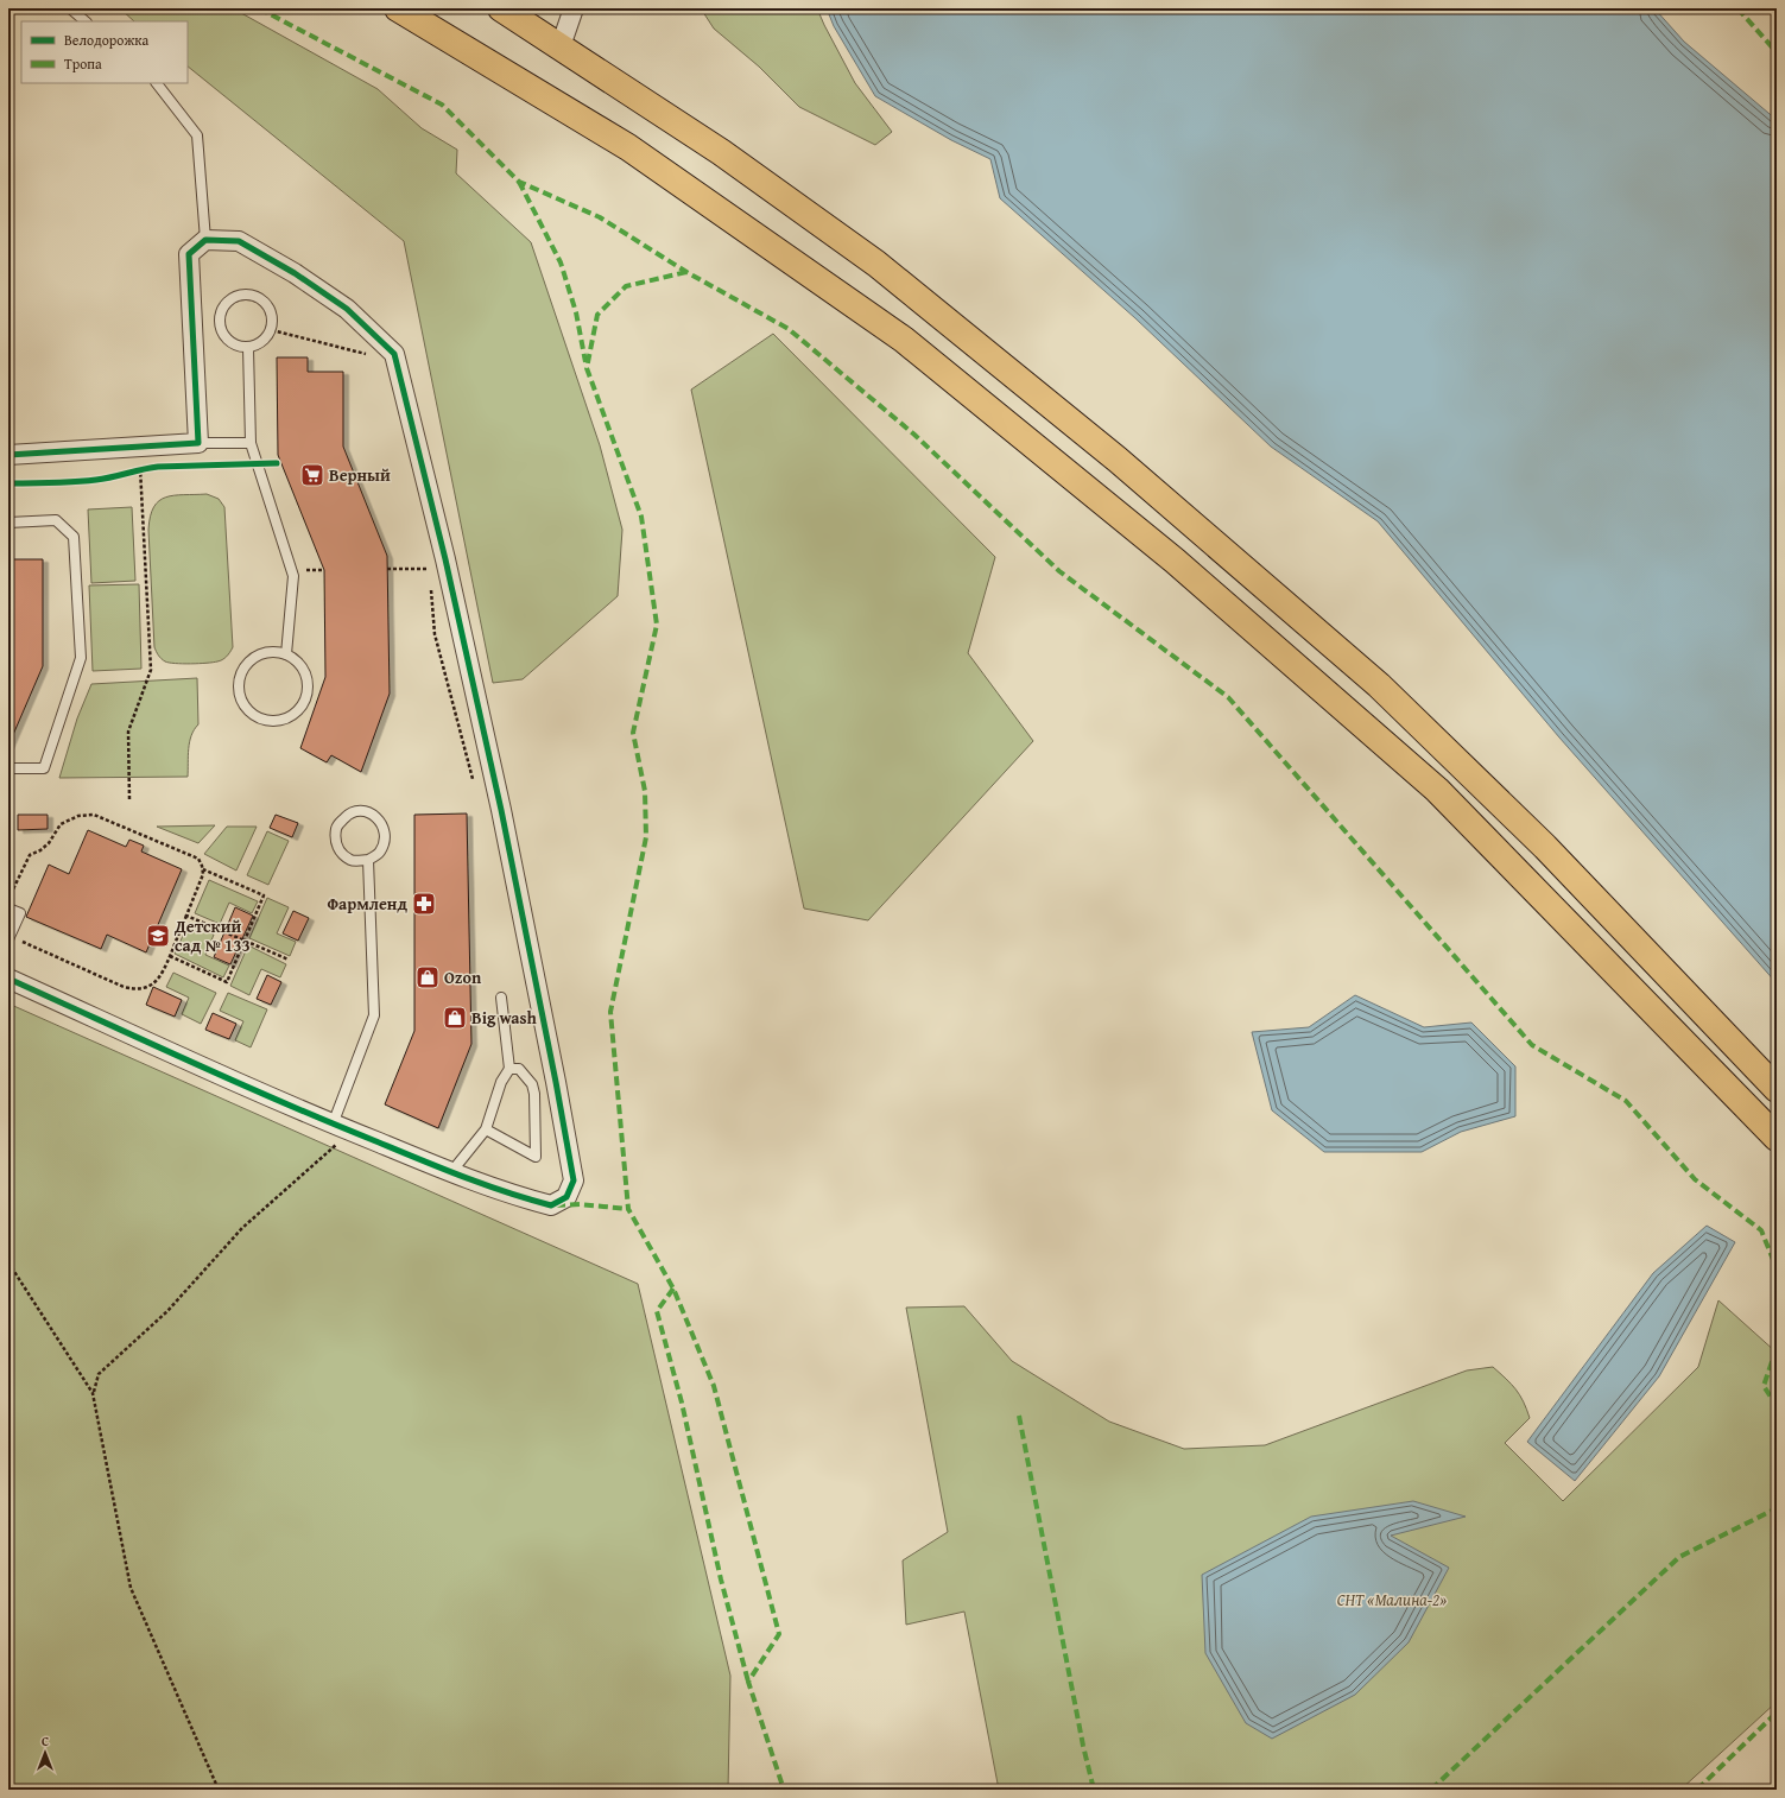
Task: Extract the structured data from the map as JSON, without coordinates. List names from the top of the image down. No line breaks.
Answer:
{"parks":["СНТ «Малина-2»"],"places":{"supermarket":["Верный"],"pharmacy":["Фармленд"],"school or university":["Детский сад № 133"],"shop":["Ozon","Big wash"]},"legend":["Велодорожка","Тропа"],"north":"top"}
